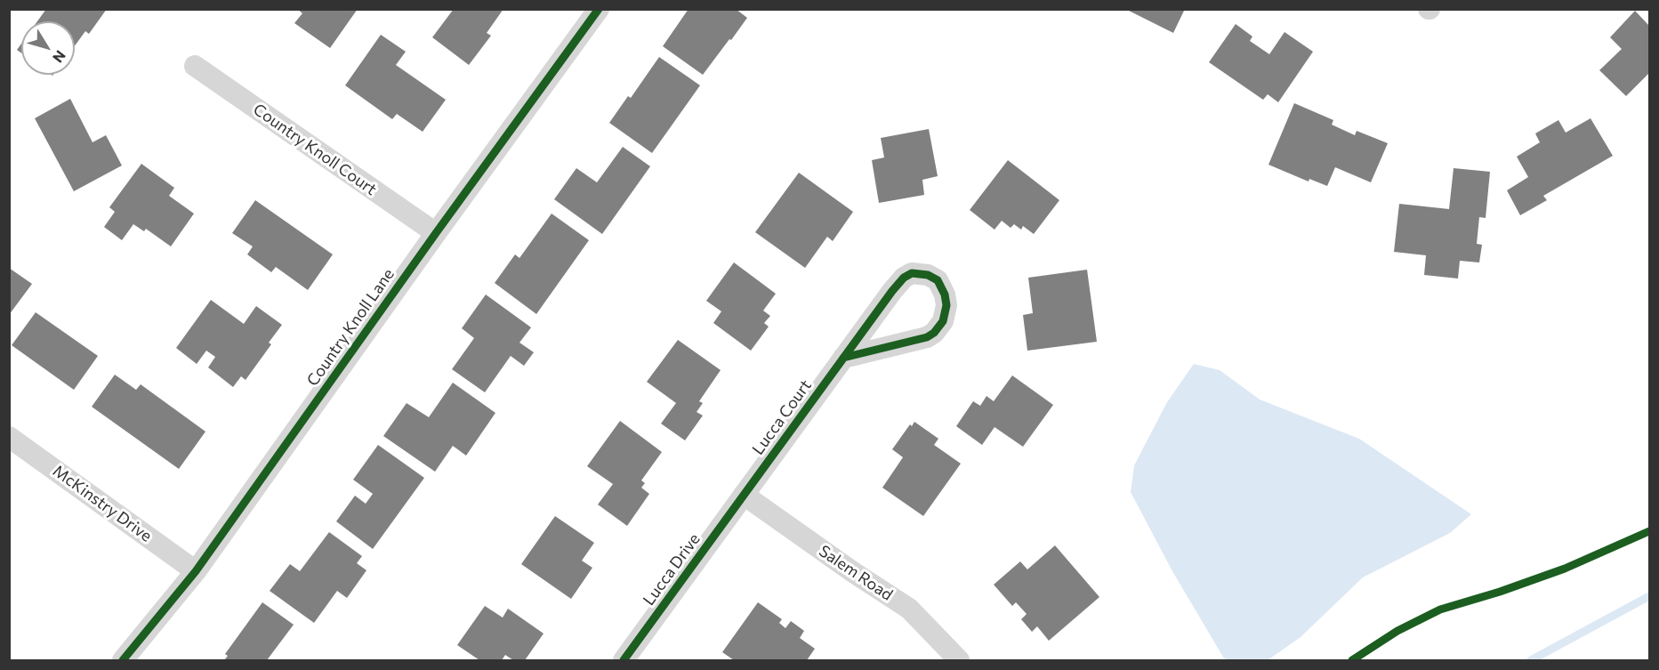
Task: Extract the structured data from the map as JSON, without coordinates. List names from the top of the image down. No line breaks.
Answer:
{"streets":{"street":["Country Knoll Court","Country Knoll Lane","Lucca Court","McKinstry Drive","Lucca Drive","Salem Road"]},"crossings":[["Country Knoll Court","Country Knoll Lane"],["Country Knoll Lane","McKinstry Drive"],["Lucca Court","Lucca Drive"],["Lucca Court","Salem Road"],["Lucca Drive","Salem Road"]],"north":"bottom right"}
